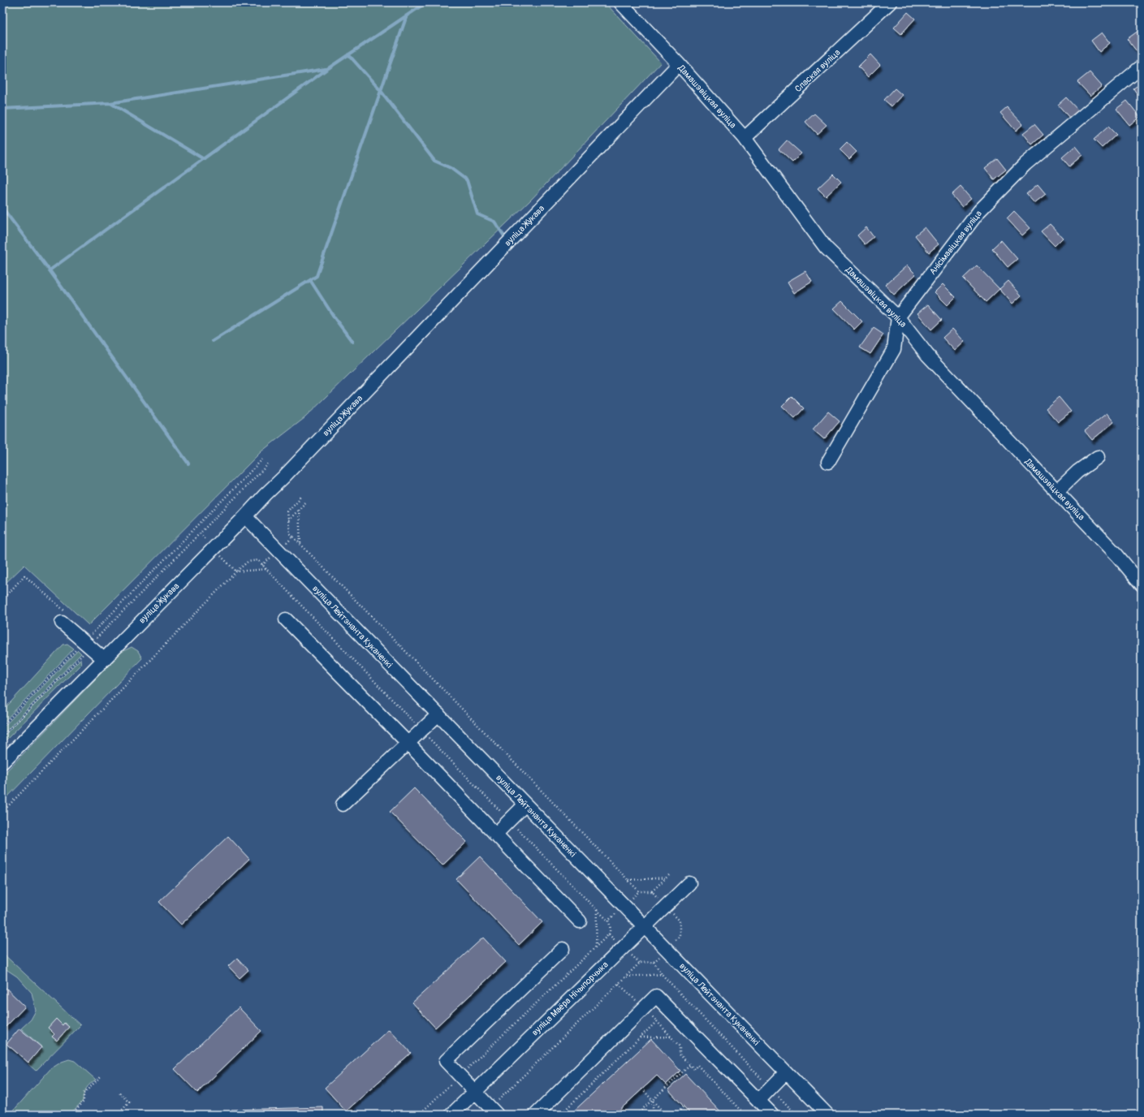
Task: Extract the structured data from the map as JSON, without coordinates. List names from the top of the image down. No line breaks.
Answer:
{"streets":{"street":["Спаская вуліца","Дамашэвіцкая вуліца","вуліца Жукава","Анісімавіцкая вуліца","вуліца Лейтэнанта Куканенкі","вуліца Маёра Нічыпорчыка"]},"crossings":[["Спаская вуліца","Дамашэвіцкая вуліца"],["Дамашэвіцкая вуліца","вуліца Жукава"],["Дамашэвіцкая вуліца","Анісімавіцкая вуліца"],["вуліца Жукава","вуліца Лейтэнанта Куканенкі"],["вуліца Лейтэнанта Куканенкі","вуліца Маёра Нічыпорчыка"]]}
